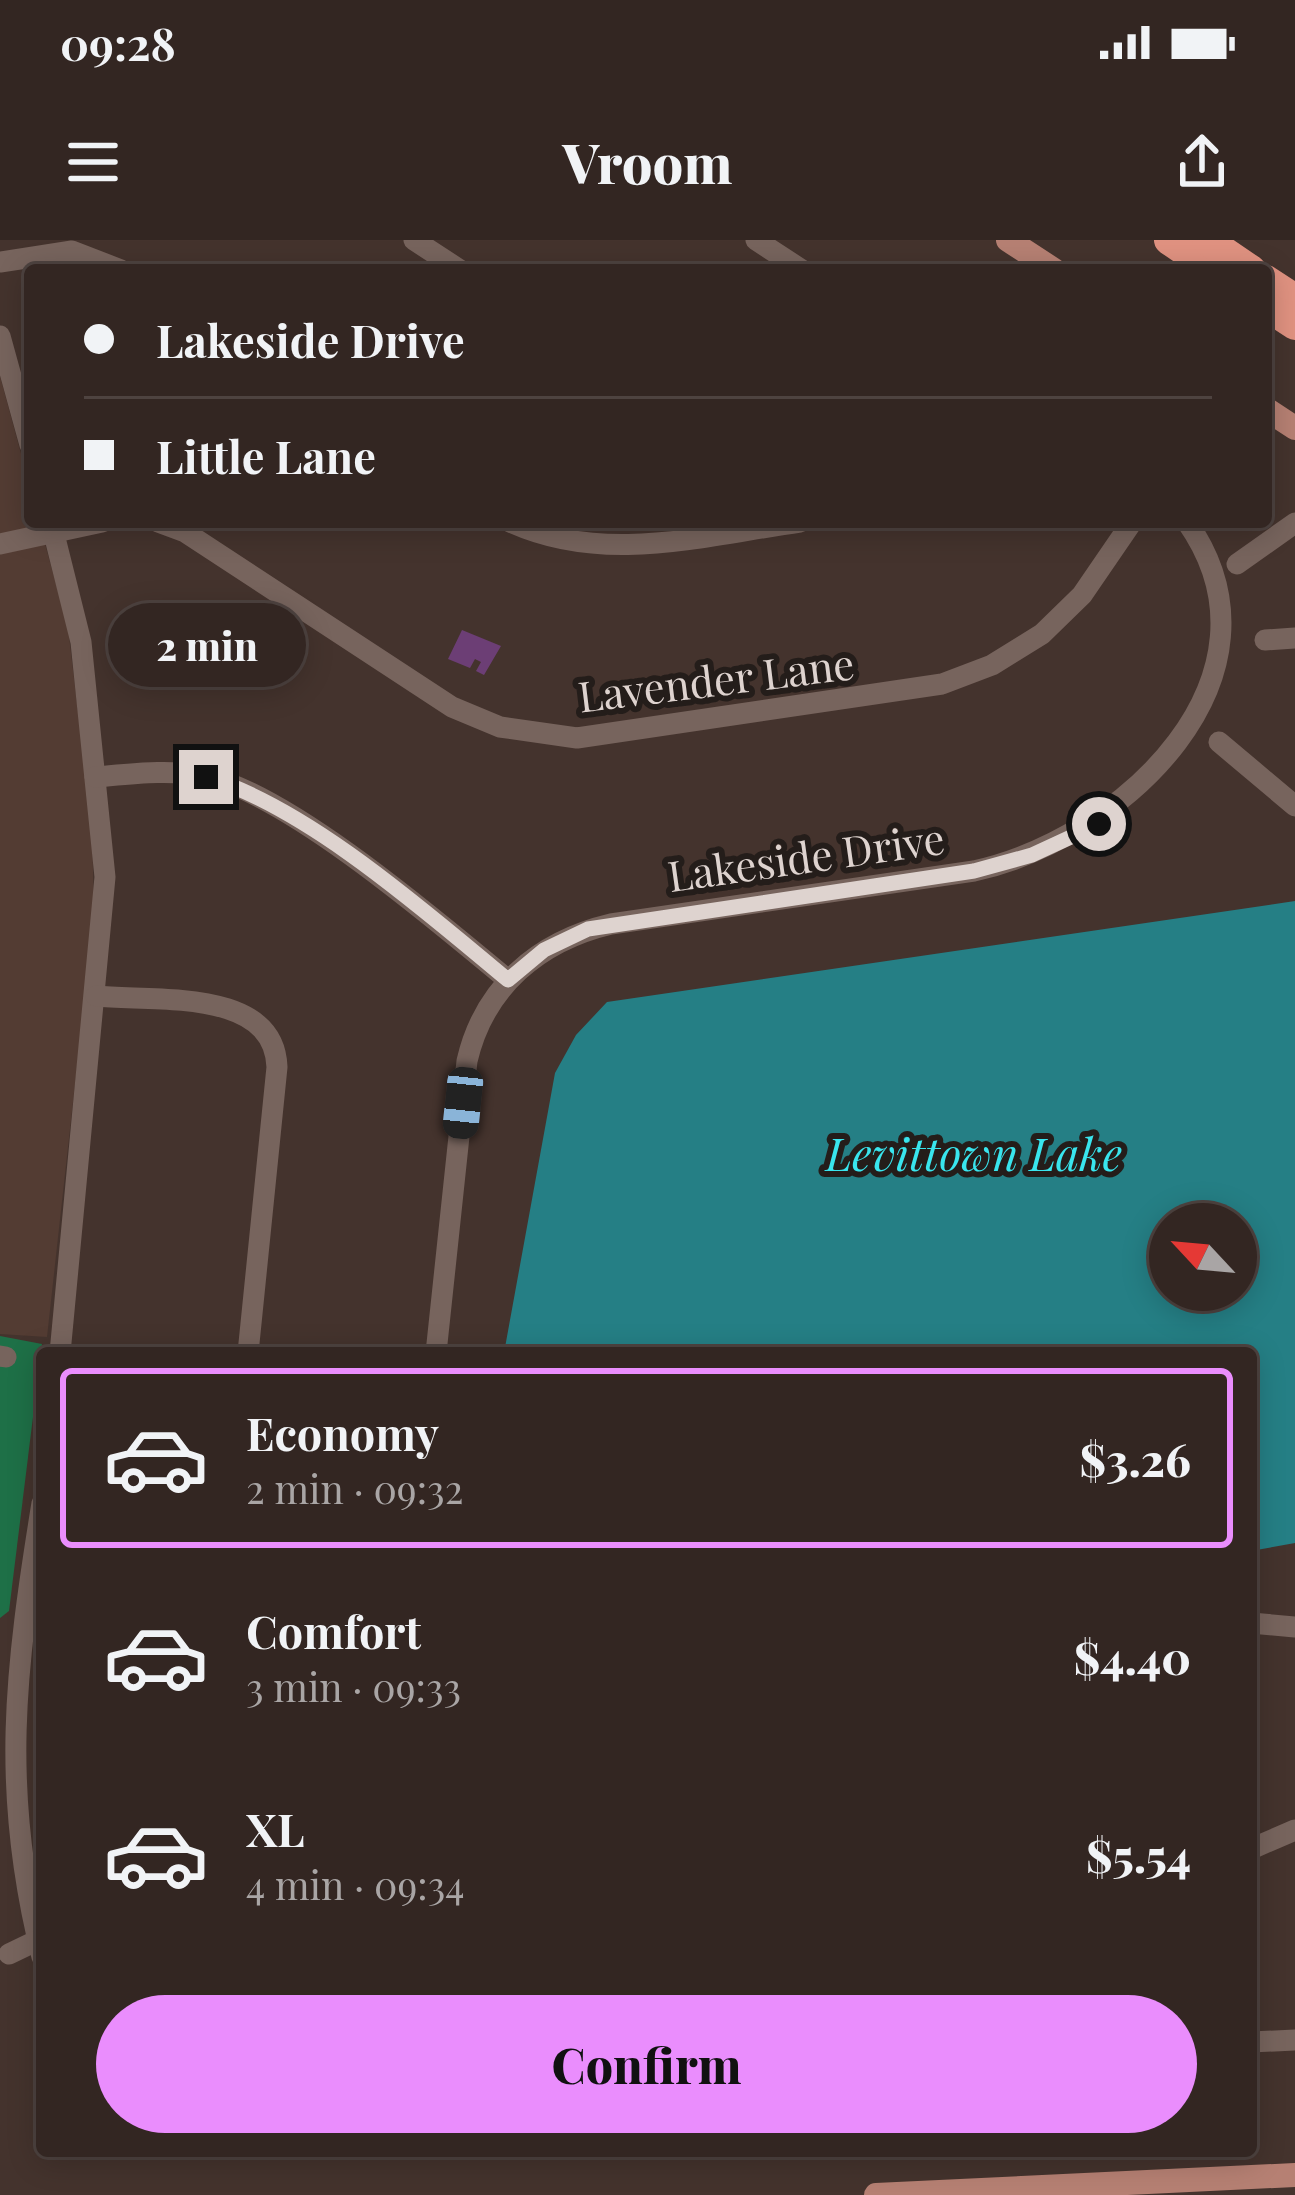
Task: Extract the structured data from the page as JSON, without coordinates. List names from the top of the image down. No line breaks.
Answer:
{"streets":{"street":["Lavender Lane","Lakeside Drive"]},"water":["Levittown Lake"],"north":"top left","page":{"status":"09:28","header":"Vroom","banner":["Lakeside Drive","Little Lane"],"bubble":"2 min","list":[{"name":"Economy","note":"2 min · 09:32","value":"$3.26"},{"name":"Comfort","note":"3 min · 09:33","value":"$4.40"},{"name":"XL","note":"4 min · 09:34","value":"$5.54"}],"buttons":"Confirm"}}
